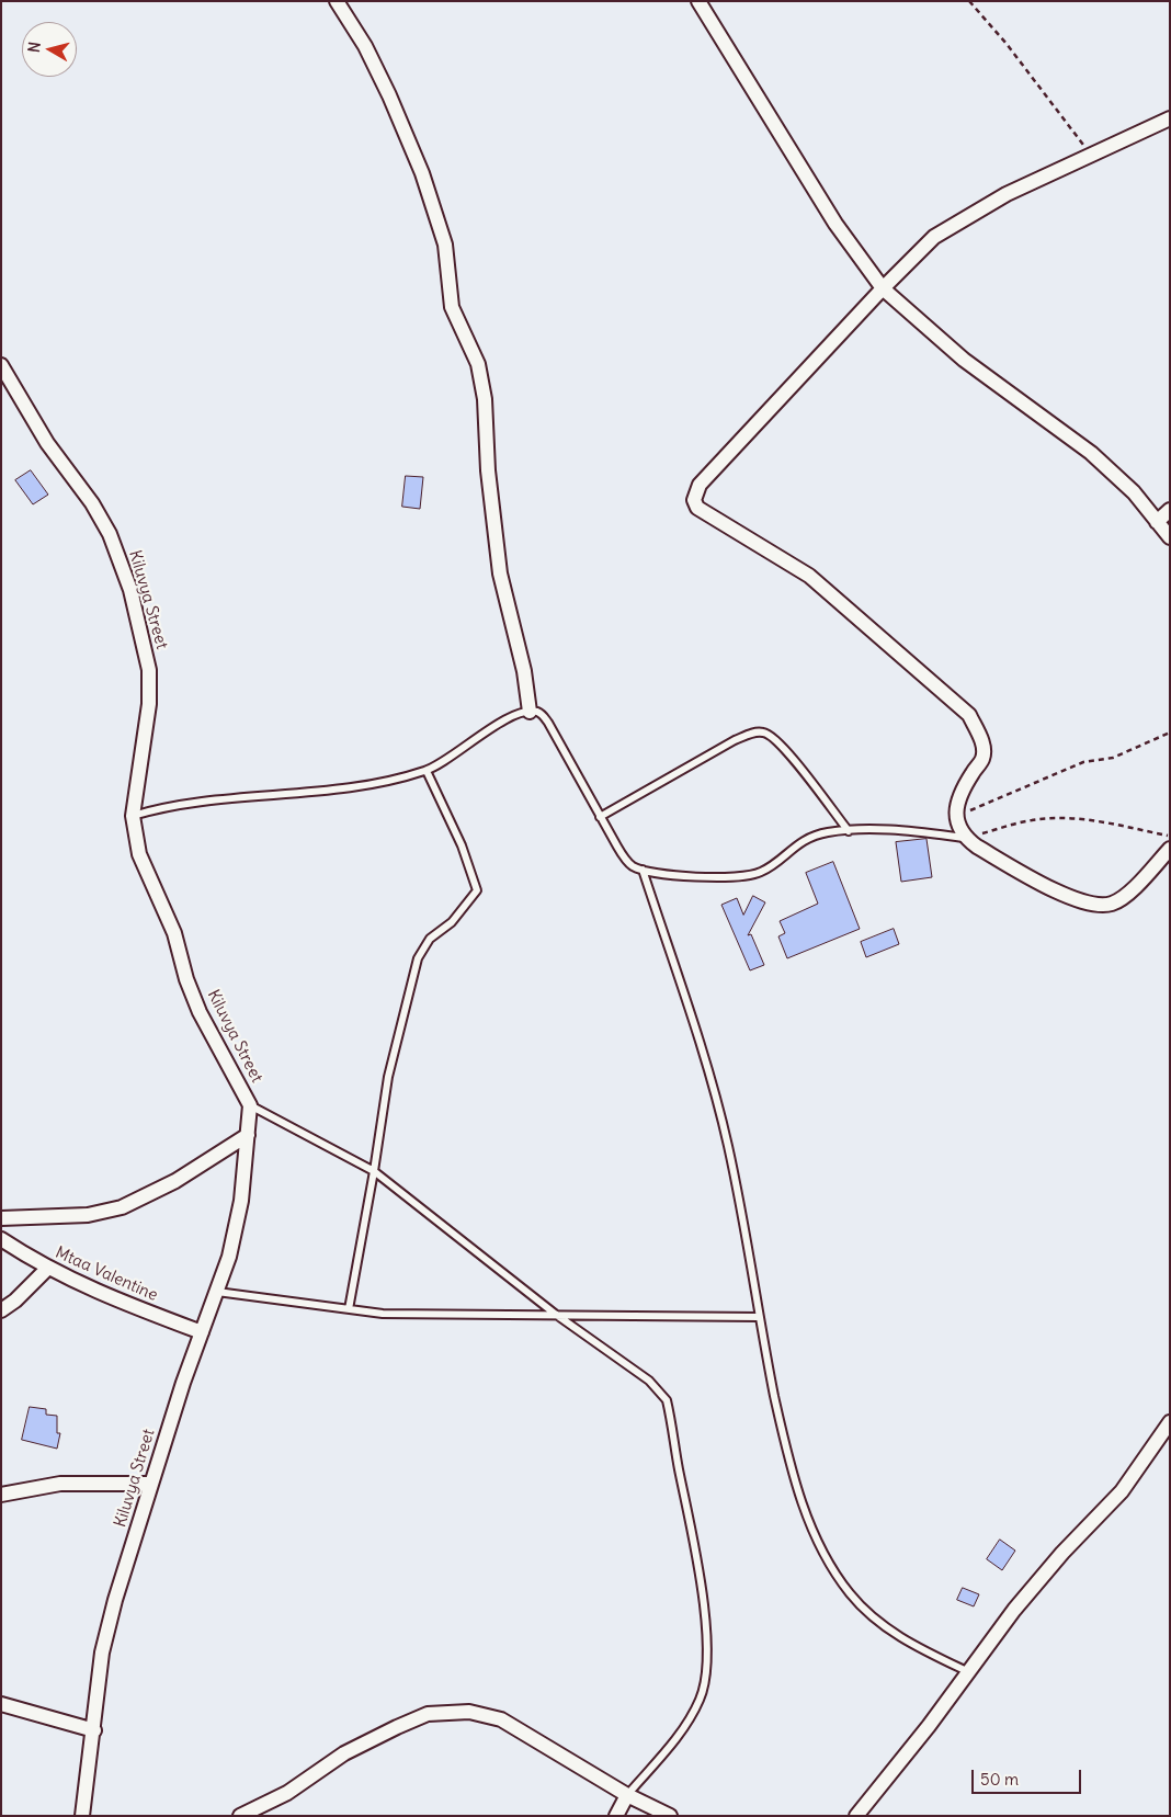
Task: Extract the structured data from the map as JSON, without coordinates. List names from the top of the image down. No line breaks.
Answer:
{"streets":{"street":["Kiluvya Street","Mtaa Valentine"]},"crossings":[["Kiluvya Street","Mtaa Valentine"]],"scale_bar":"50 m","north":"left"}
